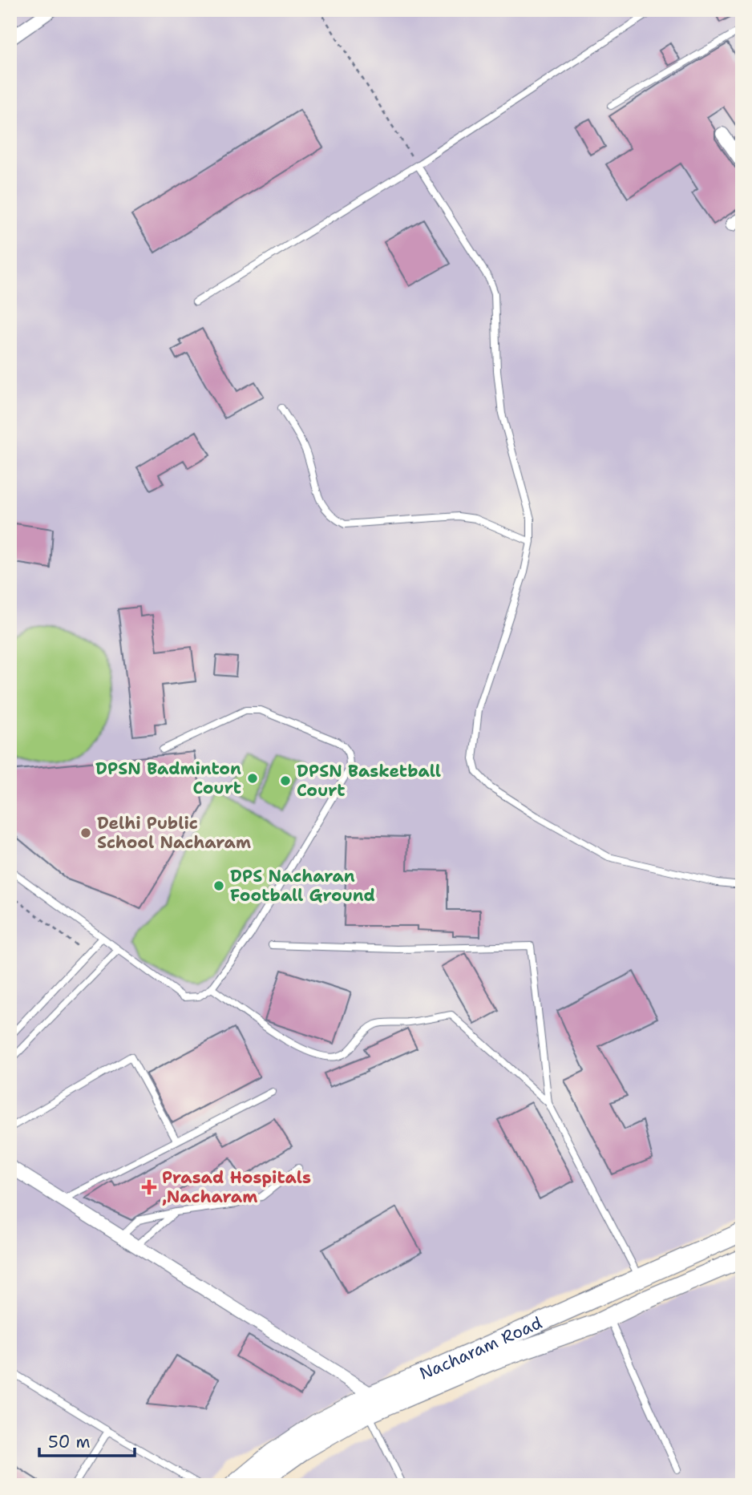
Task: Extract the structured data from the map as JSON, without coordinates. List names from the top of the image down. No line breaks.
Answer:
{"streets":{"main road":["Nacharam Road"]},"places":{"other":["DPSN Badminton Court","DPSN Basketball Court","Delhi Public School Nacharam","DPS Nacharan Football Ground"],"health":["Prasad Hospitals ,Nacharam"]},"scale_bar":"50 m"}
